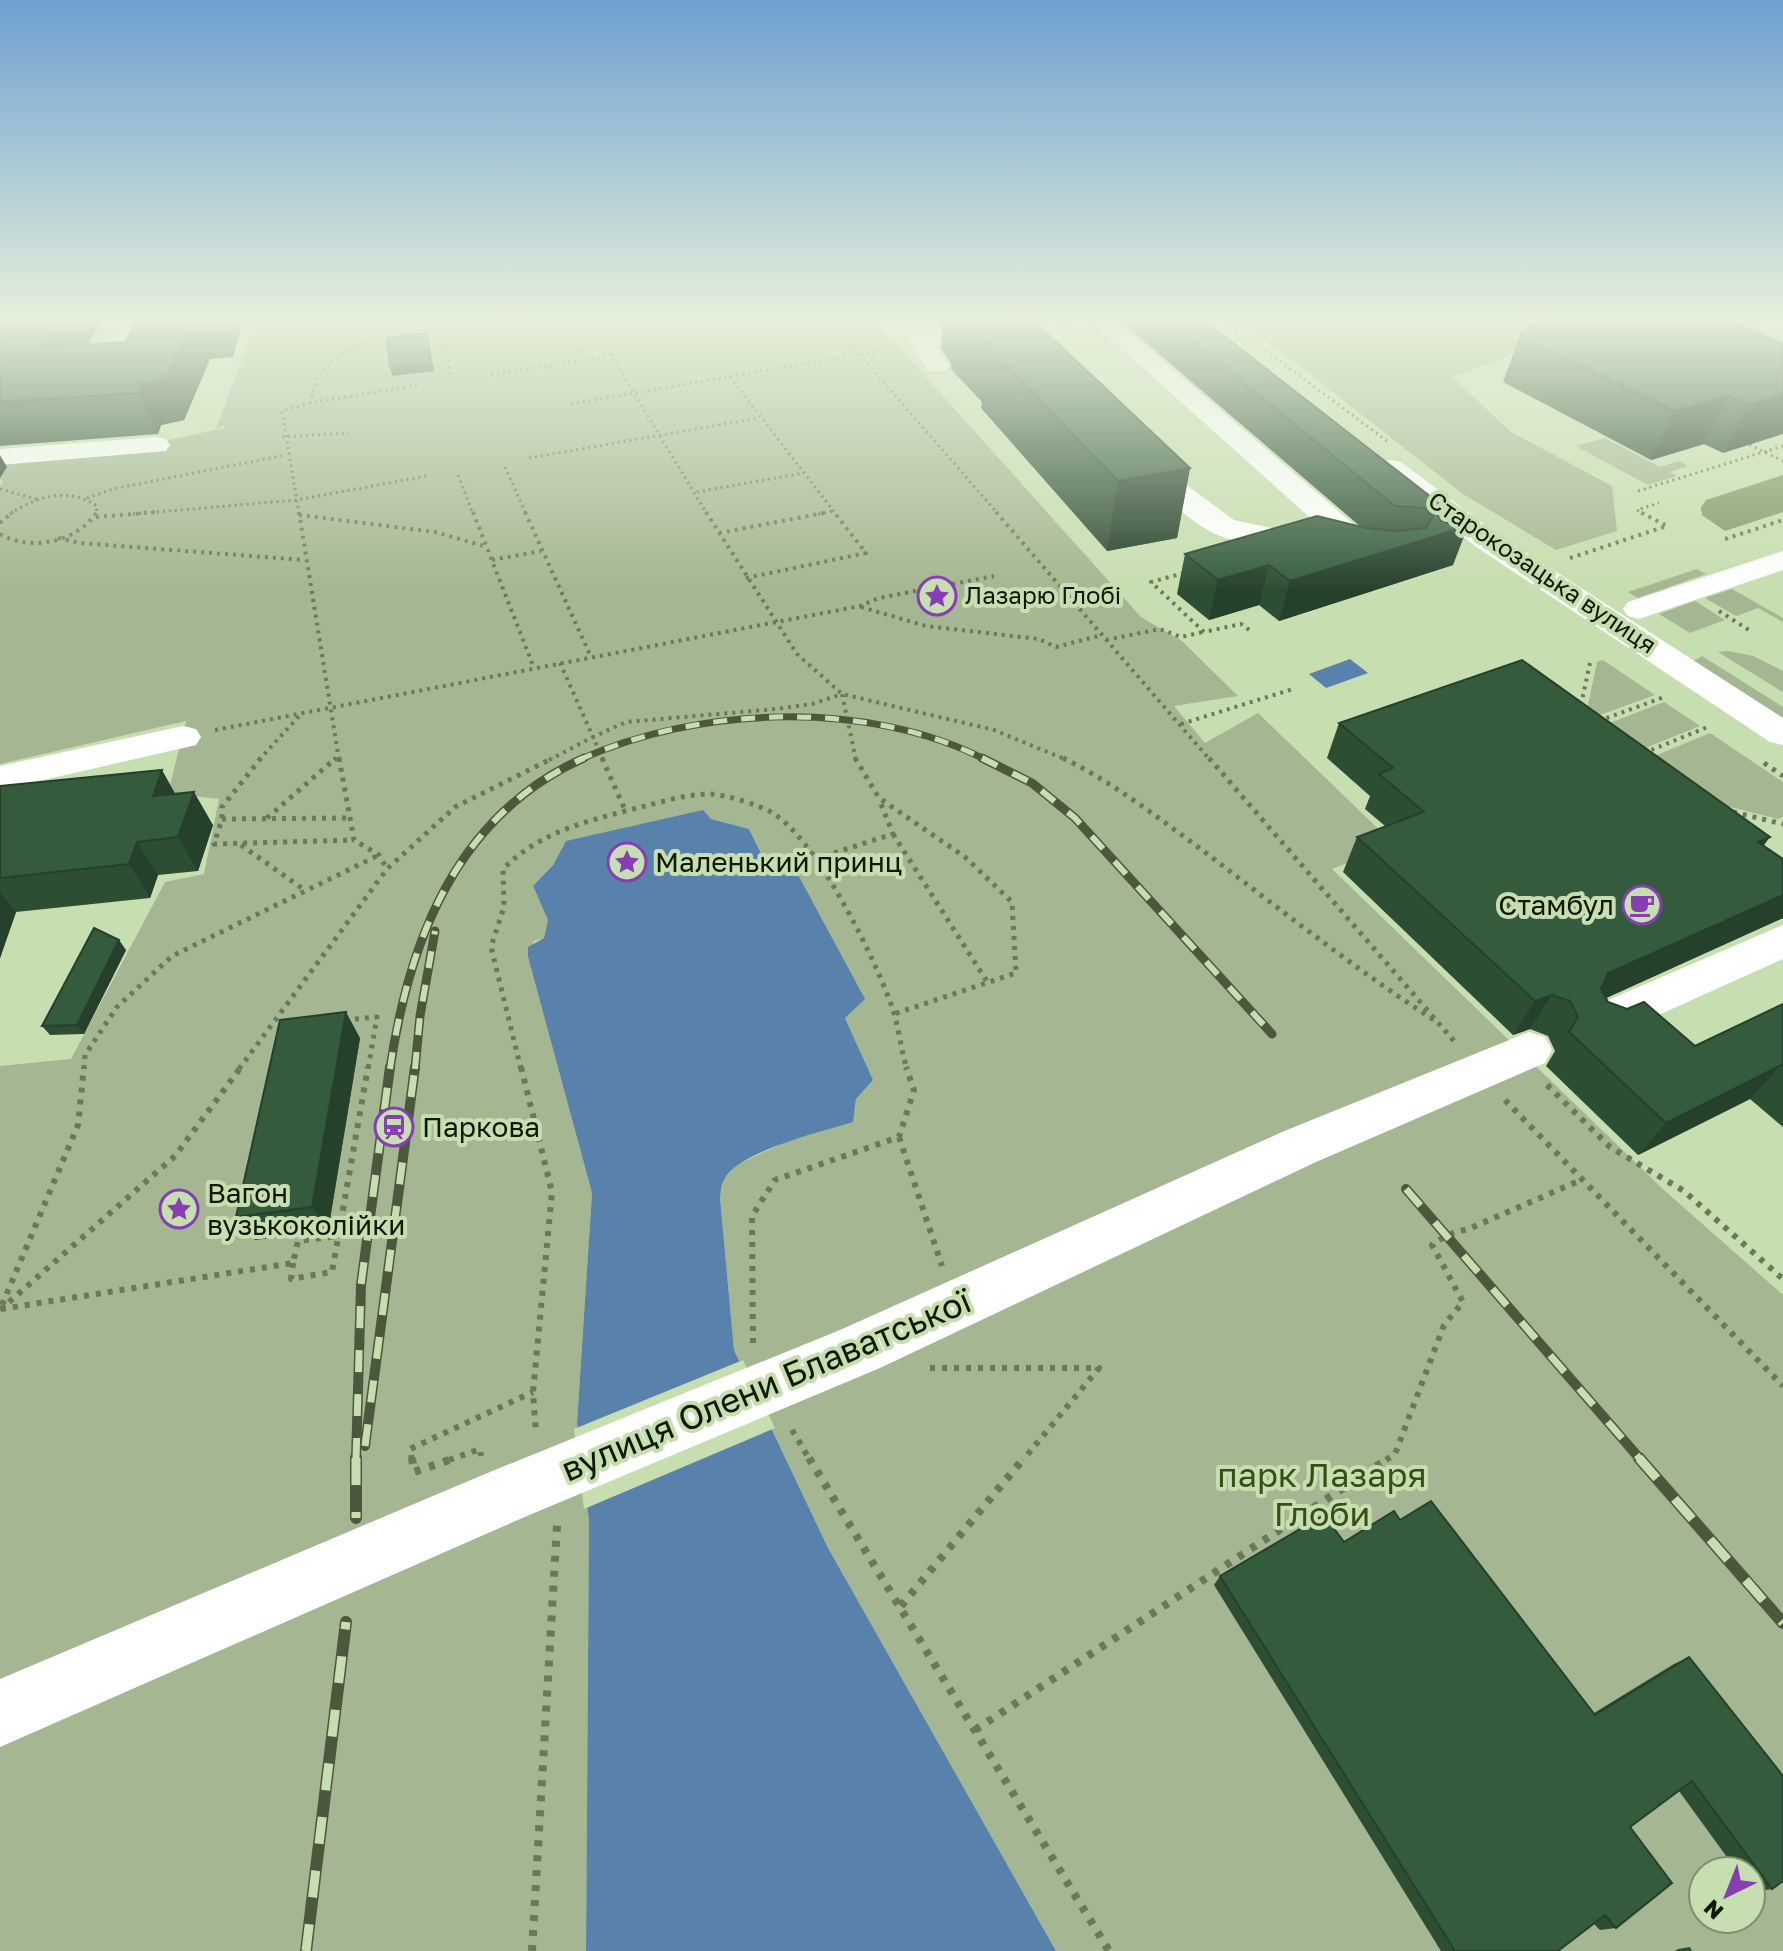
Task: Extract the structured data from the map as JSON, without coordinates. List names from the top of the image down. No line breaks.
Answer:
{"streets":{"street":["Старокозацька вулиця","вулиця Олени Блаватської"]},"parks":["парк Лазаря Глоби"],"places":{"place":["Лазарю Глобі","Маленький принц","Вагон вузькоколійки"],"cafe":["Стамбул"],"station":["Паркова"]},"north":"bottom left"}
